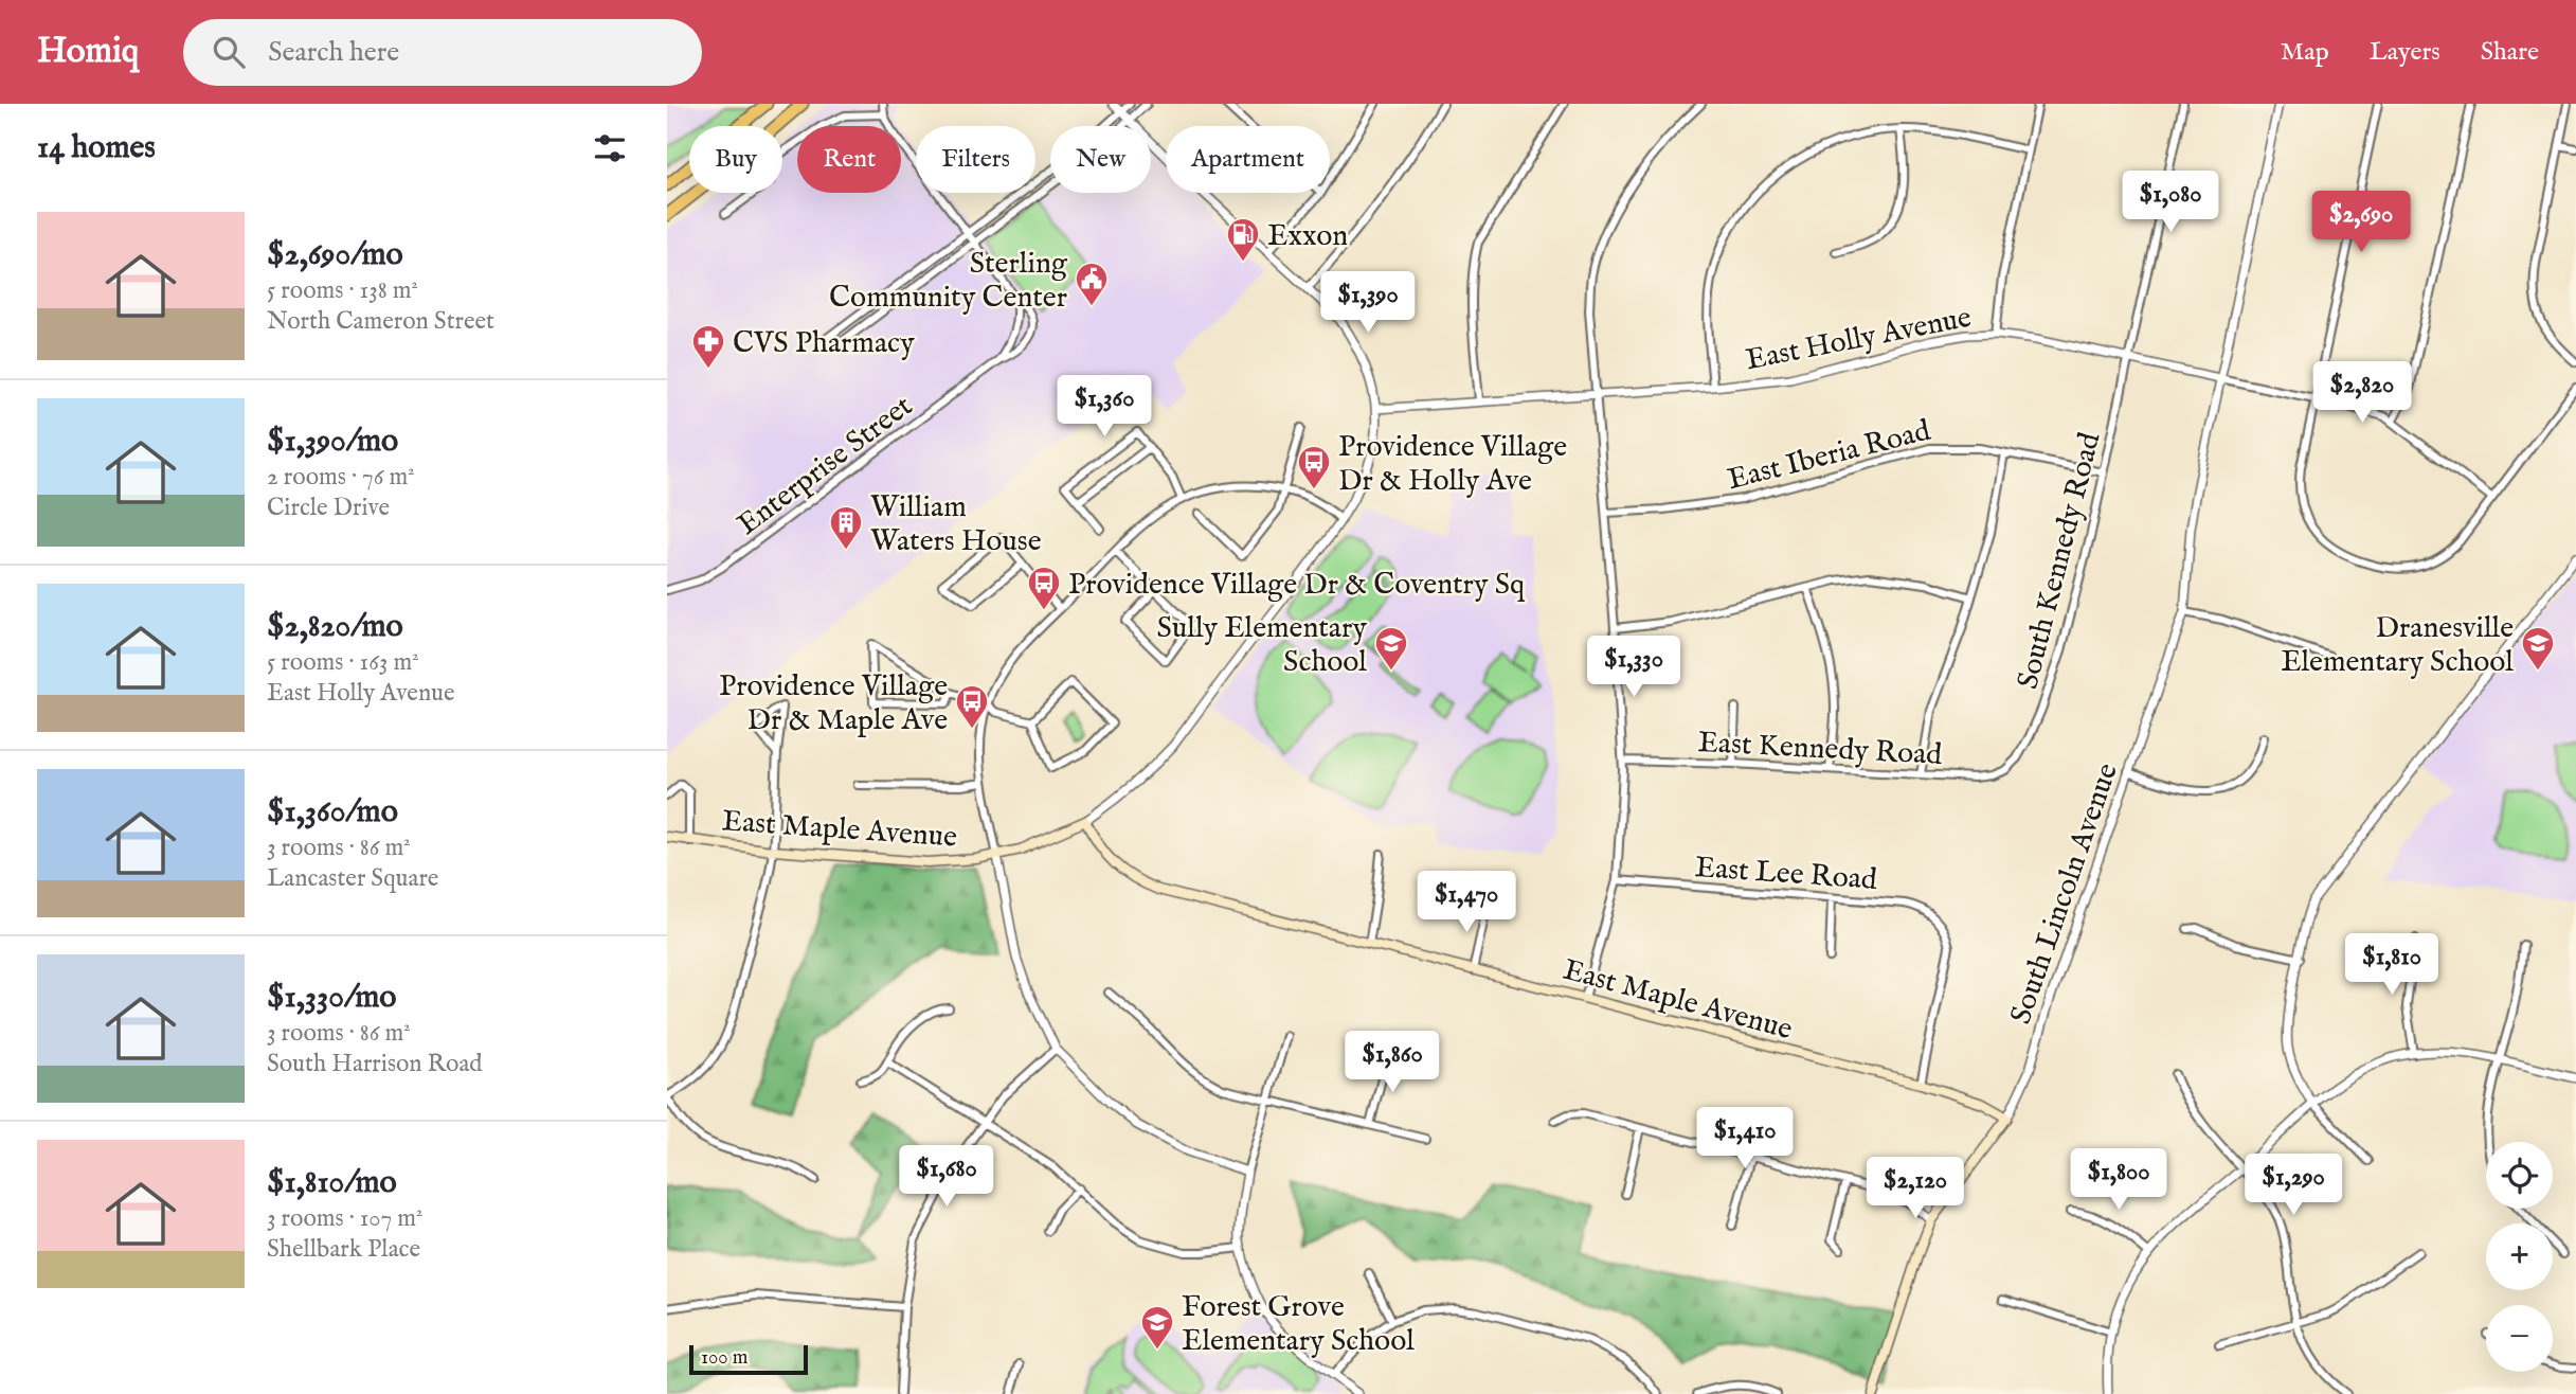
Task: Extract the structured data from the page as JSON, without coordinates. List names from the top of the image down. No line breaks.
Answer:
{"streets":{"main road":["East Maple Avenue","South Lincoln Avenue"],"street":["East Holly Avenue","East Iberia Road","Enterprise Street","South Kennedy Road","East Kennedy Road","East Lee Road"]},"crossings":[["East Holly Avenue","South Kennedy Road"],["East Holly Avenue","South Lincoln Avenue"],["East Iberia Road","South Kennedy Road"],["South Kennedy Road","East Kennedy Road"],["East Maple Avenue","East Lee Road"],["East Maple Avenue","South Lincoln Avenue"]],"places":{"fuel station":["Exxon"],"public building":["Sterling Community Center"],"pharmacy":["CVS Pharmacy"],"bus stop":["Providence Village Dr & Holly Ave","Providence Village Dr & Coventry Sq","Providence Village Dr & Maple Ave"],"building":["William Waters House"],"school or university":["Sully Elementary School","Dranesville Elementary School","Forest Grove Elementary School"]},"scale_bar":"100 m","page":{"header":"Homiq","search":"Search here","nav":["Map","Layers","Share"],"heading":"14 homes","chip":["Buy","Rent","Filters","New","Apartment"],"price":["$1,080","$2,690","$1,390","$2,820","$1,360","$1,330","$1,470","$1,810","$1,860","$1,410","$1,680","$1,800","$1,290","$2,120"],"list":[{"name":"$2,690/mo","note":"5 rooms · 138 m² · North Cameron Street"},{"name":"$1,390/mo","note":"2 rooms · 76 m² · Circle Drive"},{"name":"$2,820/mo","note":"5 rooms · 163 m² · East Holly Avenue"},{"name":"$1,360/mo","note":"3 rooms · 86 m² · Lancaster Square"},{"name":"$1,330/mo","note":"3 rooms · 86 m² · South Harrison Road"},{"name":"$1,810/mo","note":"3 rooms · 107 m² · Shellbark Place"}],"map_buttons":["+","−"],"scale":"100 m"}}
